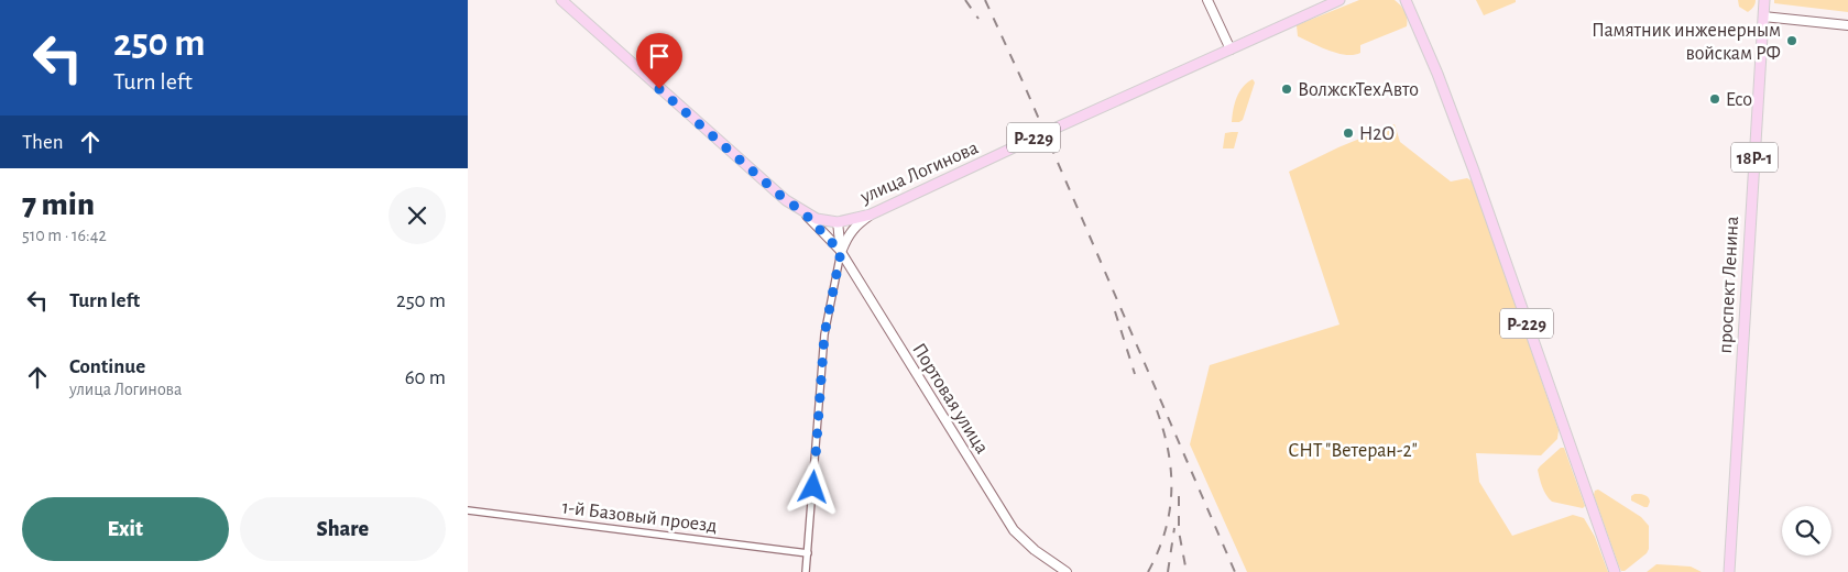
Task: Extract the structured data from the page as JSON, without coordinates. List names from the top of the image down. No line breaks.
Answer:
{"streets":{"main road":["Р-229","18Р-1","улица Логинова","проспект Ленина"],"street":["Портовая улица","1-й Базовый проезд"]},"crossings":[["улица Логинова","Портовая улица"]],"parks":["СНТ \"Ветеран-2\""],"places":["Памятник инженерным войскам РФ","ВолжскТехАвто","Eco","H2O"],"page":{"turn":["250 m","Turn left"],"then":"Then","heading":["7 min","510 m · 16:42"],"list":[{"name":"Turn left","value":"250 m"},{"name":"Continue","note":"улица Логинова","value":"60 m"}],"buttons":["Exit","Share"]}}
